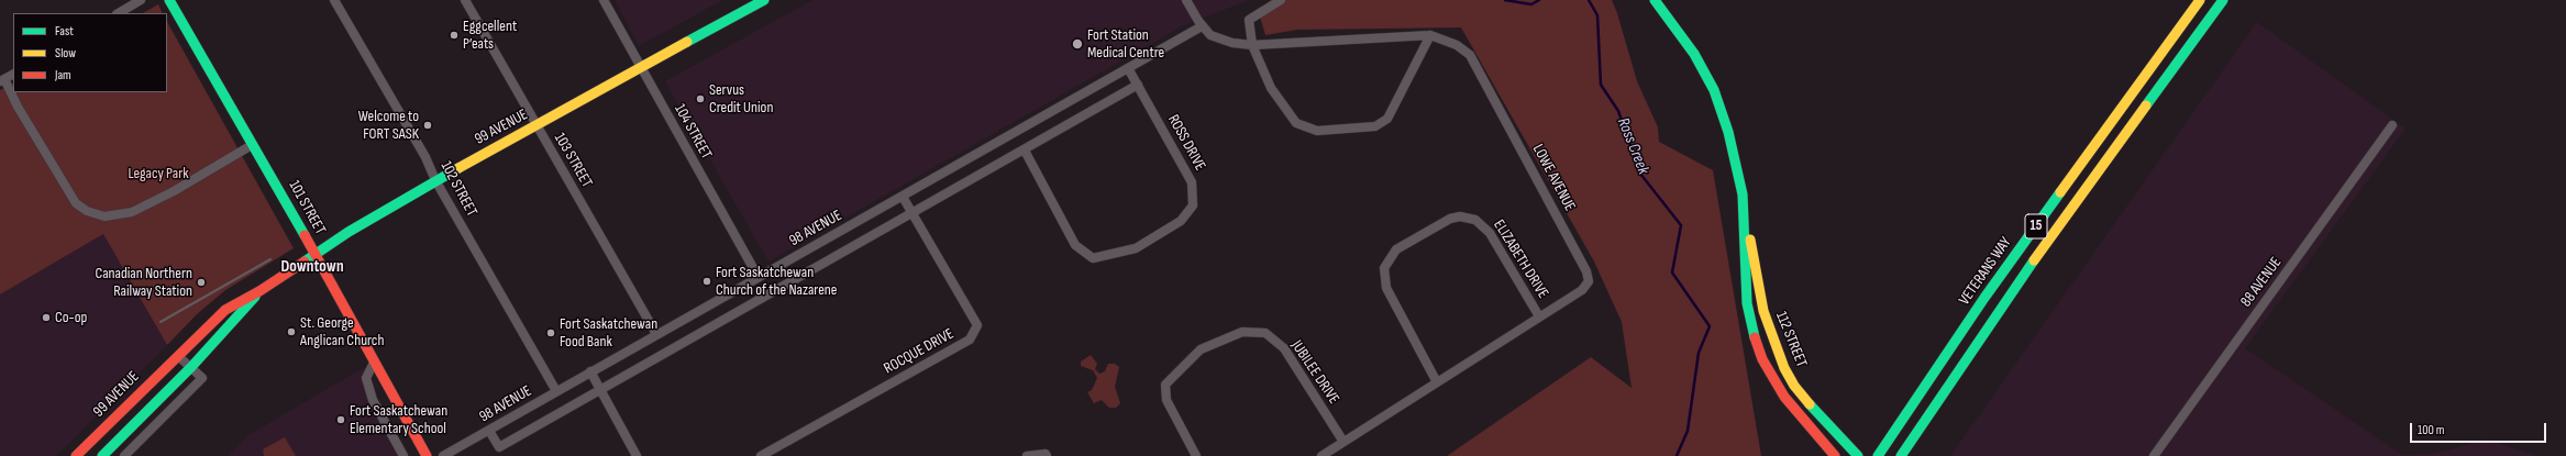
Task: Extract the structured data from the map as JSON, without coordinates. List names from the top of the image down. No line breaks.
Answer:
{"streets":{"main road":["99 AVENUE","101 STREET","15","VETERANS WAY","112 STREET"],"street":["104 STREET","ROSS DRIVE","103 STREET","LOWE AVENUE","102 STREET","98 AVENUE","ELIZABETH DRIVE","88 AVENUE","ROCQUE DRIVE","JUBILEE DRIVE"]},"crossings":[["99 AVENUE","104 STREET"],["99 AVENUE","103 STREET"],["99 AVENUE","102 STREET"],["99 AVENUE","101 STREET"],["104 STREET","98 AVENUE"],["ROSS DRIVE","98 AVENUE"],["103 STREET","98 AVENUE"],["LOWE AVENUE","98 AVENUE"],["LOWE AVENUE","ELIZABETH DRIVE"],["LOWE AVENUE","JUBILEE DRIVE"],["102 STREET","98 AVENUE"],["98 AVENUE","ROCQUE DRIVE"]],"districts":["Downtown"],"water":["Ross Creek"],"parks":["Legacy Park"],"places":["Eggcellent P’eats","Fort Station Medical Centre","Servus Credit Union","Welcome to FORT SASK","Fort Saskatchewan Church of the Nazarene","Canadian Northern Railway Station","Co-op","St. George Anglican Church","Fort Saskatchewan Food Bank","Fort Saskatchewan Elementary School"],"legend":["Fast","Slow","Jam"],"scale_bar":"100 m"}
